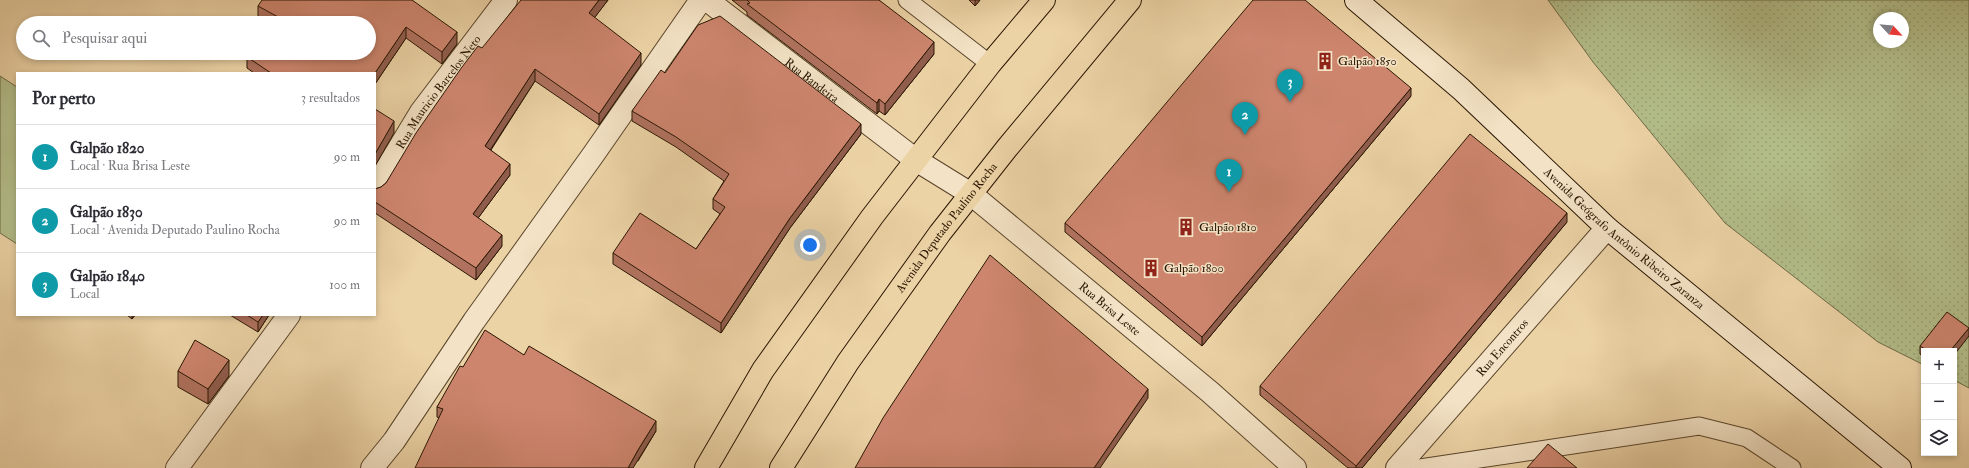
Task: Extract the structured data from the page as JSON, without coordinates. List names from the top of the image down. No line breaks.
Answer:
{"streets":{"main road":["Avenida Deputado Paulino Rocha"],"street":["Rua Bandeira","Rua Mauricio Barcelos Neto","Avenida Geógrafo Antônio Ribeiro Zaranza","Rua Brisa Leste","Rua Encontros"]},"crossings":[["Rua Bandeira","Rua Brisa Leste"],["Avenida Deputado Paulino Rocha","Rua Brisa Leste"],["Avenida Geógrafo Antônio Ribeiro Zaranza","Rua Encontros"]],"places":{"building":["Galpão 1850","Galpão 1810","Galpão 1800"]},"north":"bottom right","page":{"search":"Pesquisar aqui","pins":["3","2","1"],"heading":["Por perto","3 resultados"],"list":[{"mark":"1","name":"Galpão 1820","note":"Local · Rua Brisa Leste","value":"90 m"},{"mark":"2","name":"Galpão 1830","note":"Local · Avenida Deputado Paulino Rocha","value":"90 m"},{"mark":"3","name":"Galpão 1840","note":"Local","value":"100 m"}],"map_buttons":["+","−"]}}
